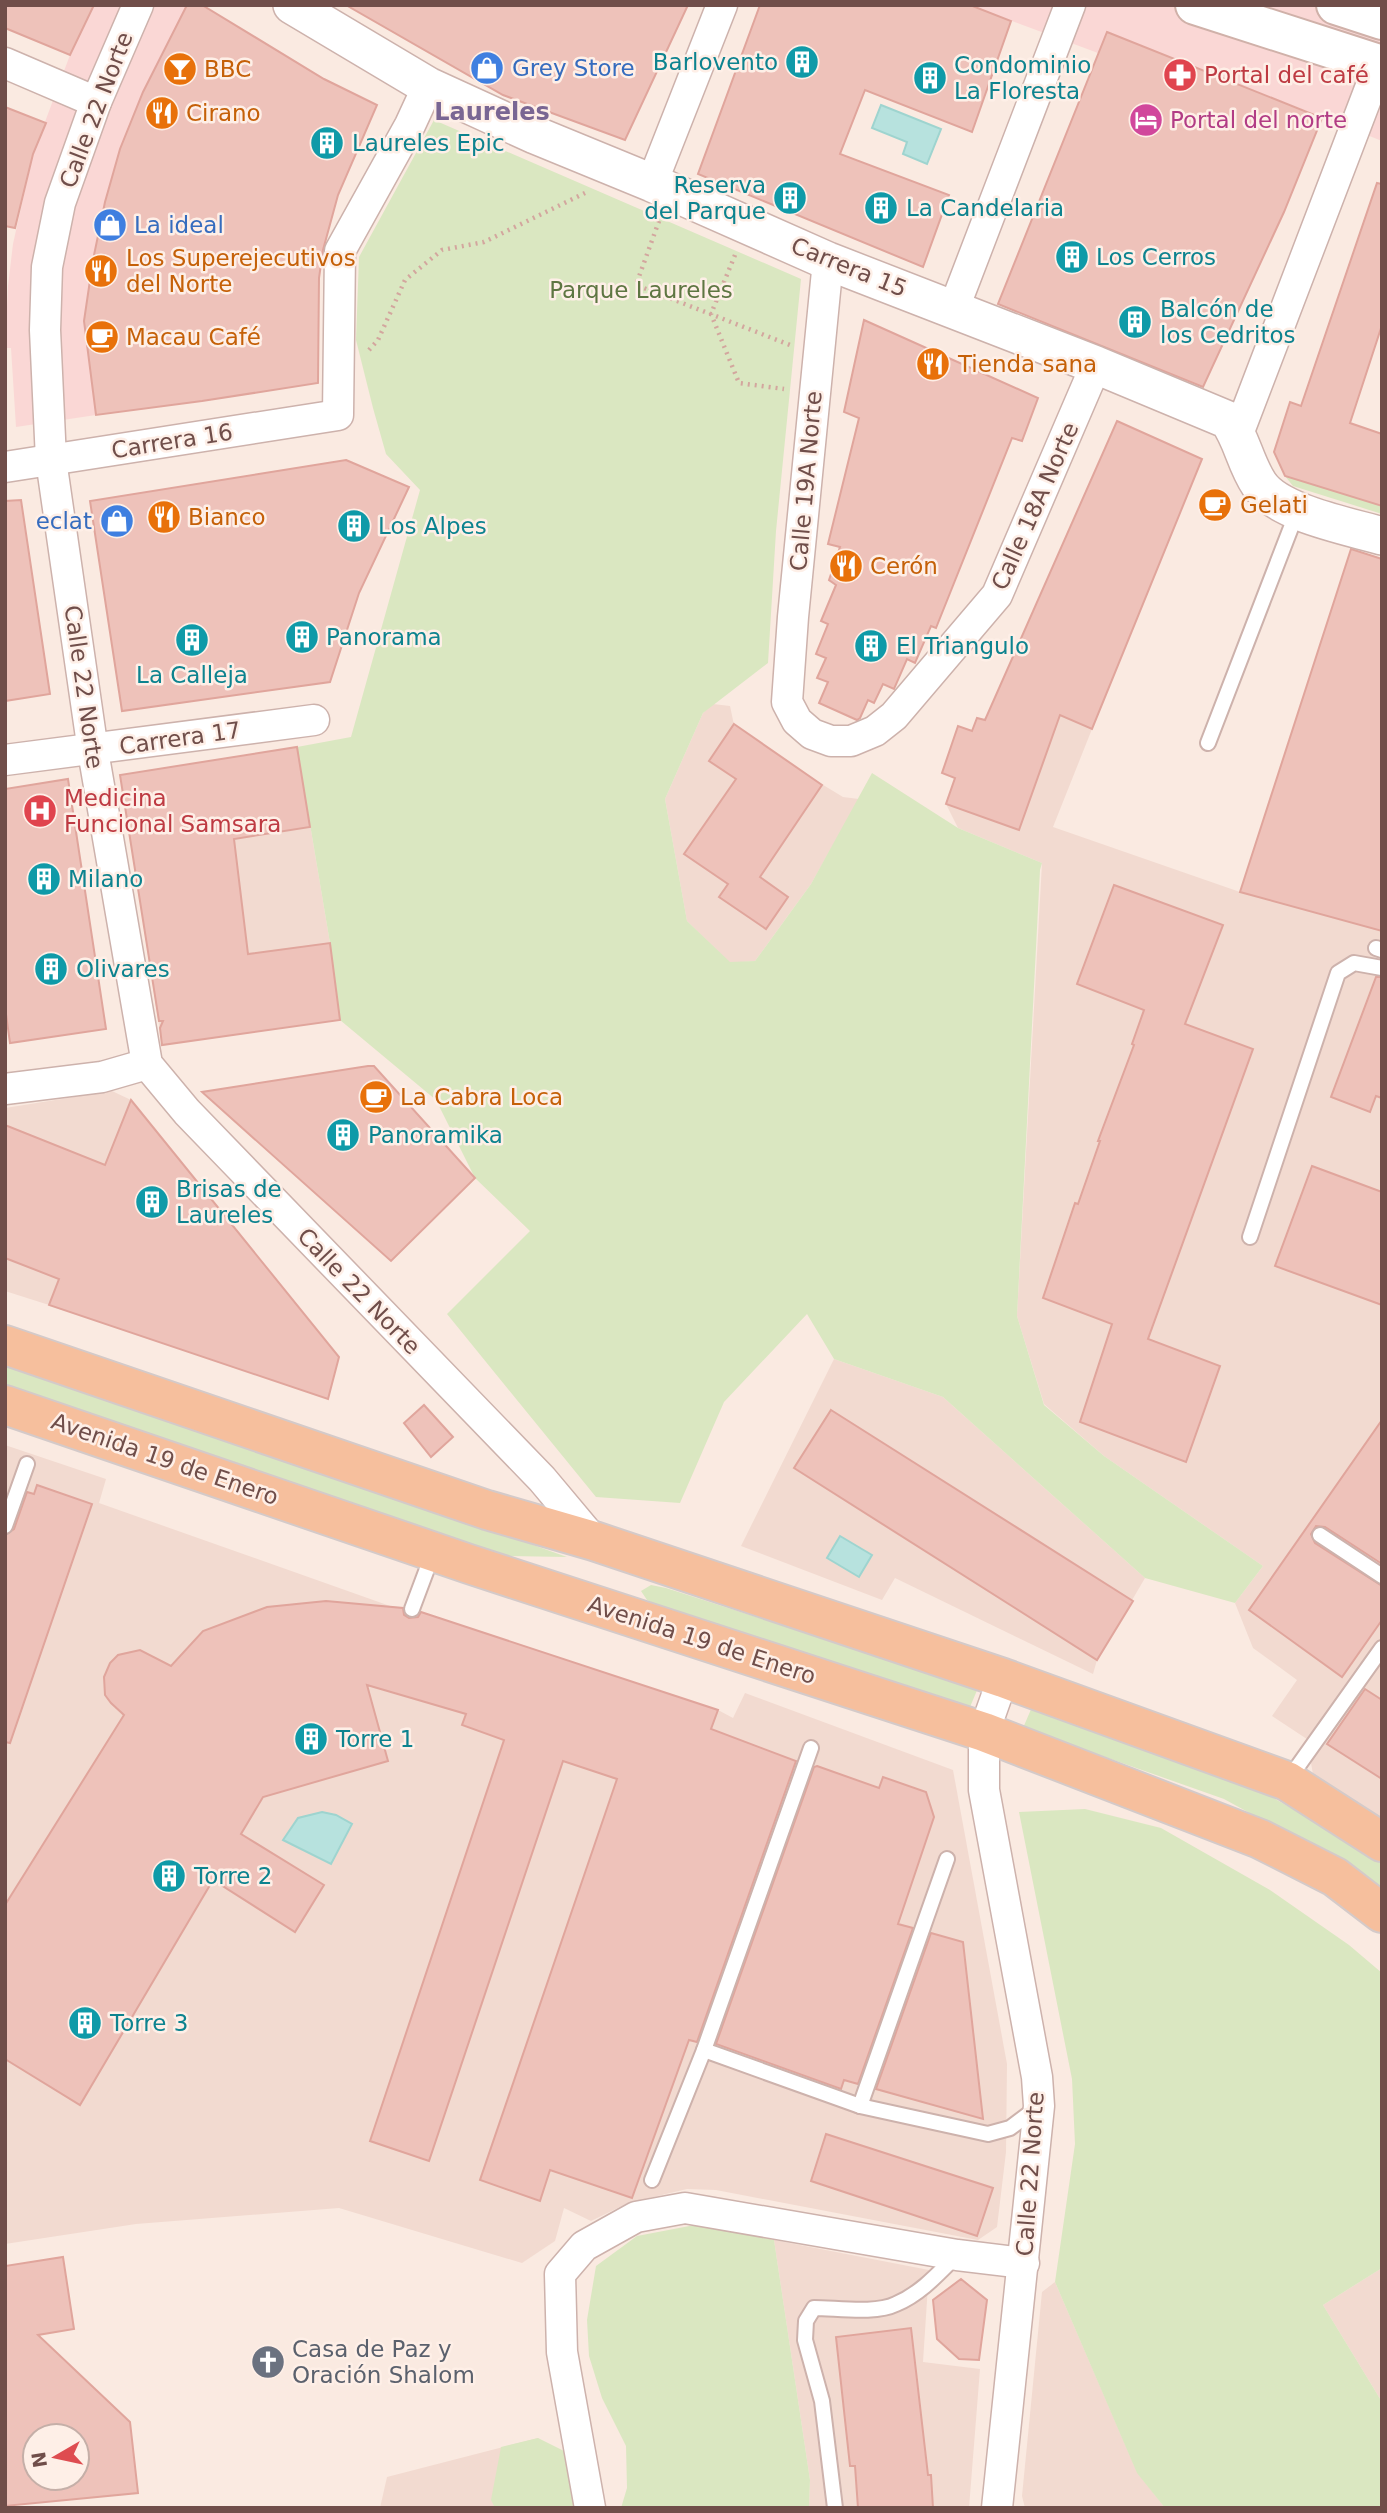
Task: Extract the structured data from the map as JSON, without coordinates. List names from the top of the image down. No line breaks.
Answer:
{"streets":{"main road":["Avenida 19 de Enero"],"street":["Calle 22 Norte","Carrera 15","Carrera 16","Calle 19A Norte","Calle 18A Norte","Carrera 17"]},"crossings":[["Calle 22 Norte","Carrera 16"],["Calle 22 Norte","Carrera 17"],["Calle 22 Norte","Avenida 19 de Enero"],["Carrera 15","Calle 19A Norte"],["Carrera 15","Calle 18A Norte"],["Calle 19A Norte","Calle 18A Norte"]],"districts":["Laureles"],"parks":["Parque Laureles"],"places":{"building":["Barlovento","Condominio La Floresta","Laureles Epic","Reserva del Parque","La Candelaria","Los Cerros","Balcón de los Cedritos","Los Alpes","Panorama","La Calleja","El Triangulo","Milano","Olivares","Panoramika","Brisas de Laureles","Torre 1","Torre 2","Torre 3"],"shop":["Grey Store","La ideal","eclat"],"bar":["BBC"],"pharmacy":["Portal del café"],"restaurant":["Cirano","Los Superejecutivos del Norte","Tienda sana","Bianco","Cerón"],"hotel":["Portal del norte"],"cafe":["Macau Café","Gelati","La Cabra Loca"],"hospital":["Medicina Funcional Samsara"],"church":["Casa de Paz y Oración Shalom"]},"north":"left"}
